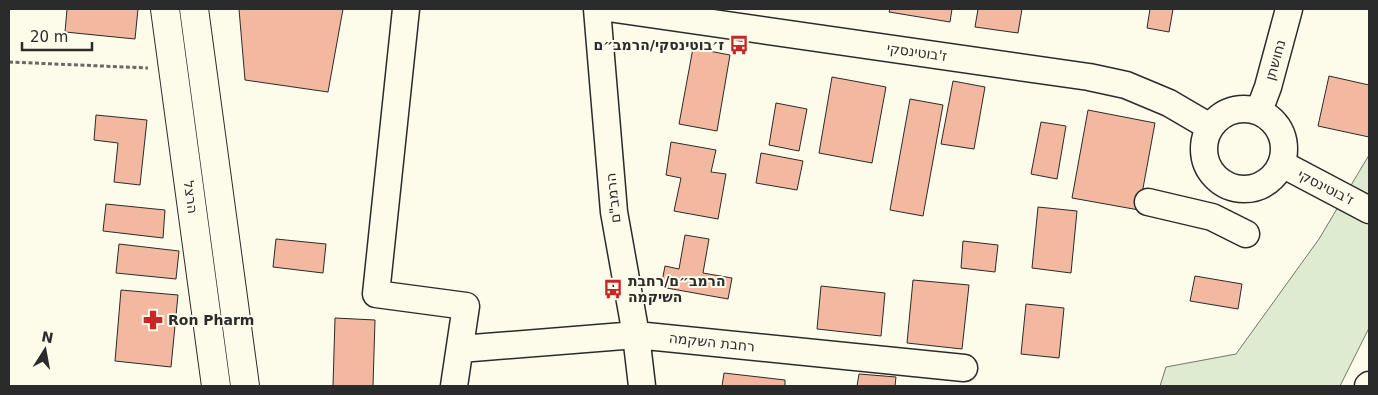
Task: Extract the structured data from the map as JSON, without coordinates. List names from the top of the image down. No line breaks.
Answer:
{"streets":{"main road":["הרצל"],"street":["ז'בוטינסקי","נחושתן","הרמב\"ם","רחבת השקמה"]},"crossings":[["ז'בוטינסקי","נחושתן"],["הרמב\"ם","רחבת השקמה"]],"places":{"bus stop":["ז׳בוטינסקי/הרמב״ם","הרמב״ם/רחבת השיקמה"],"pharmacy":["Ron Pharm"]},"scale_bar":"20 m","north":"top"}
